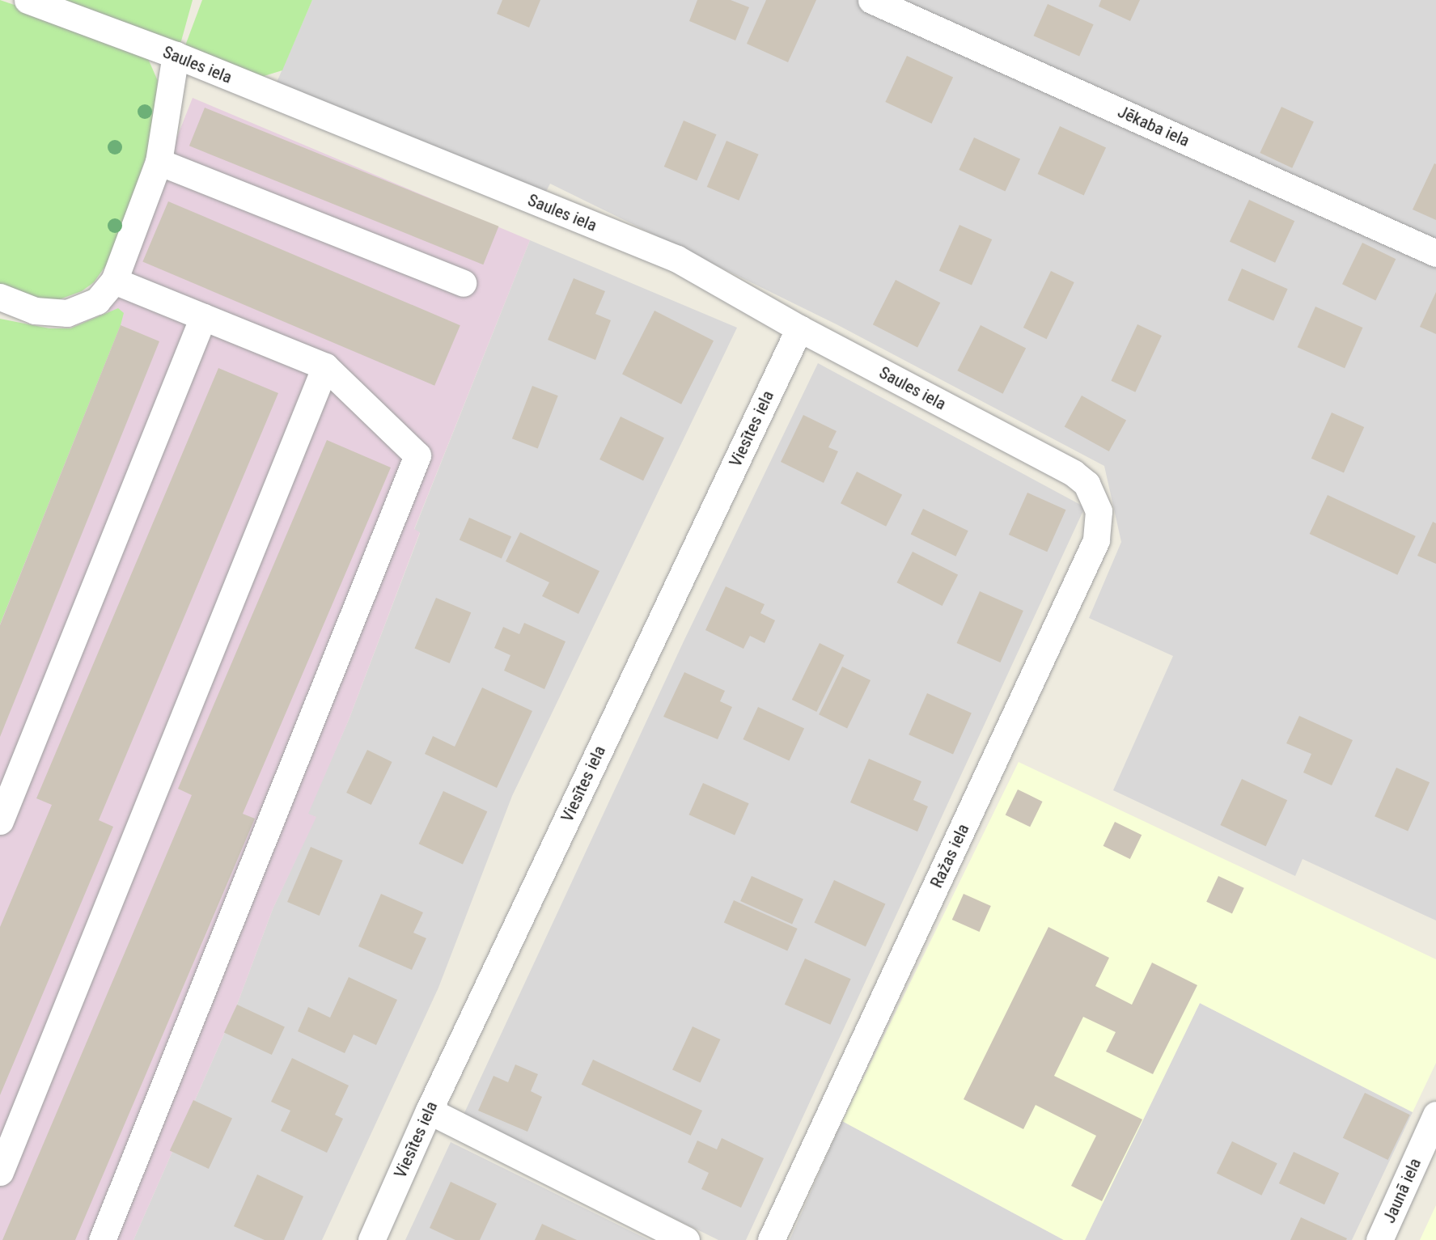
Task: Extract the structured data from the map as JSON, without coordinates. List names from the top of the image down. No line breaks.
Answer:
{"streets":{"street":["Saules iela","Jēkaba iela","Viesītes iela","Ražas iela","Jaunā iela"]},"crossings":[["Saules iela","Viesītes iela"],["Saules iela","Ražas iela"]]}
